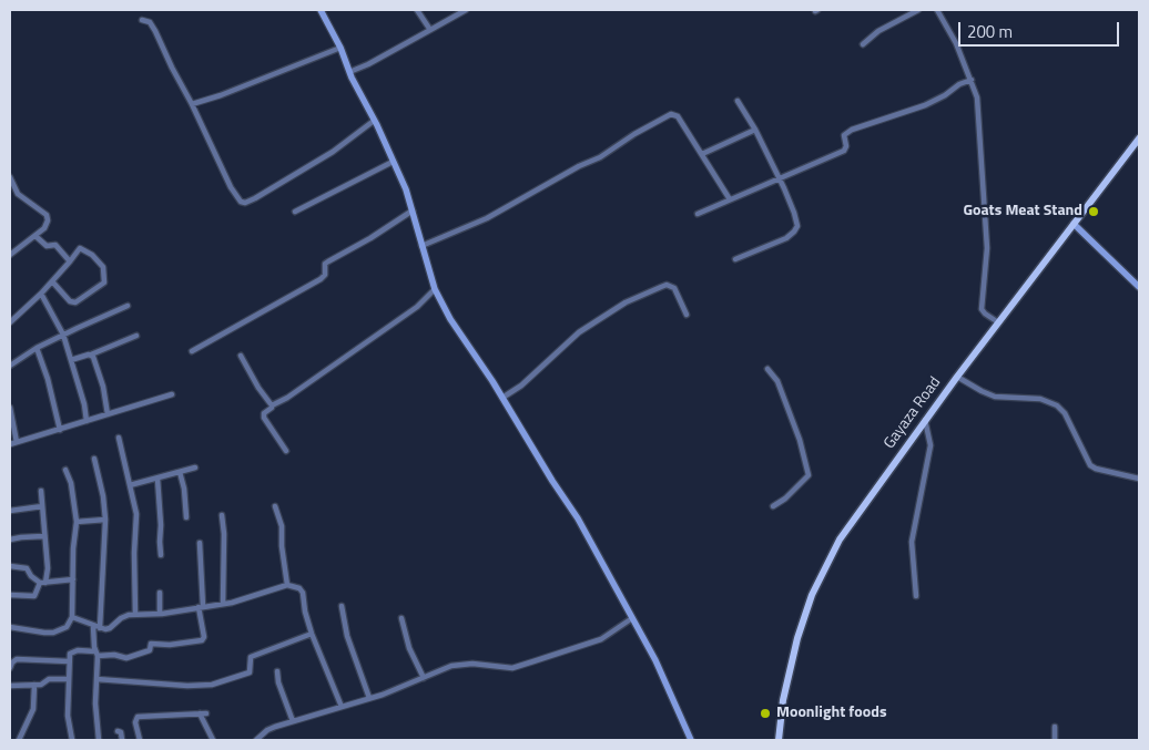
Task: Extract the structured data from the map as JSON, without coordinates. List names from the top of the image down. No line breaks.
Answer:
{"streets":{"main road":["Gayaza Road"]},"places":["Goats Meat Stand","Moonlight foods"],"scale_bar":"200 m"}
